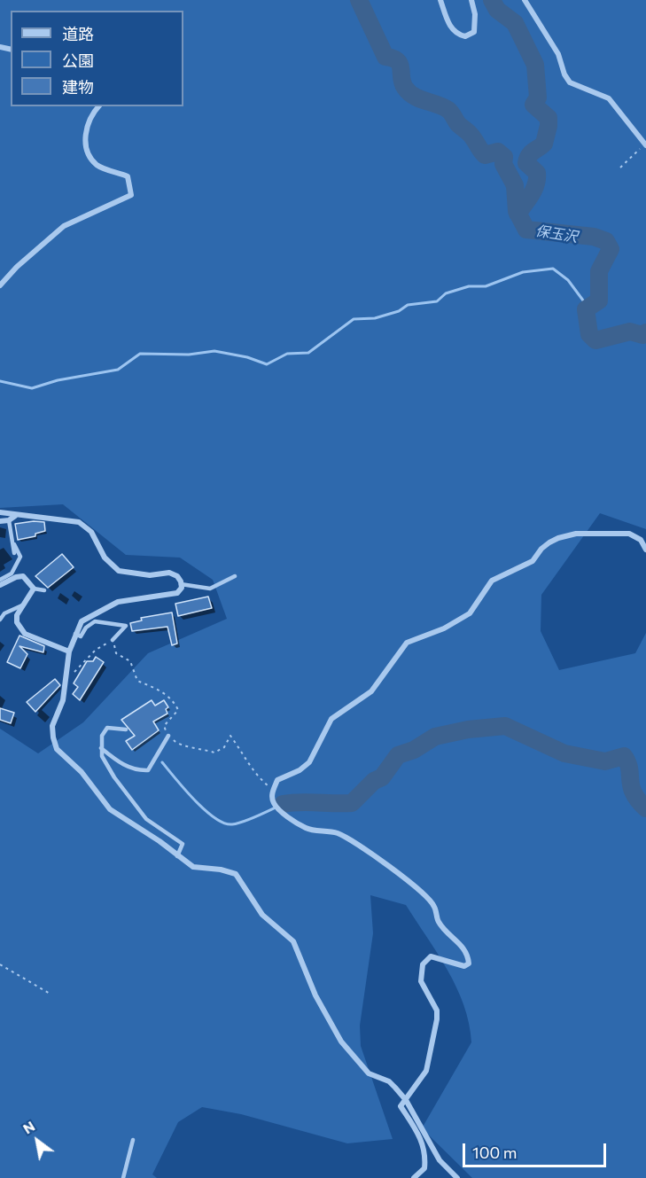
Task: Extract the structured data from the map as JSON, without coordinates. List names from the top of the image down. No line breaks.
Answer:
{"water":["保玉沢"],"legend":["道路","公園","建物"],"scale_bar":"100 m","north":"top left"}
